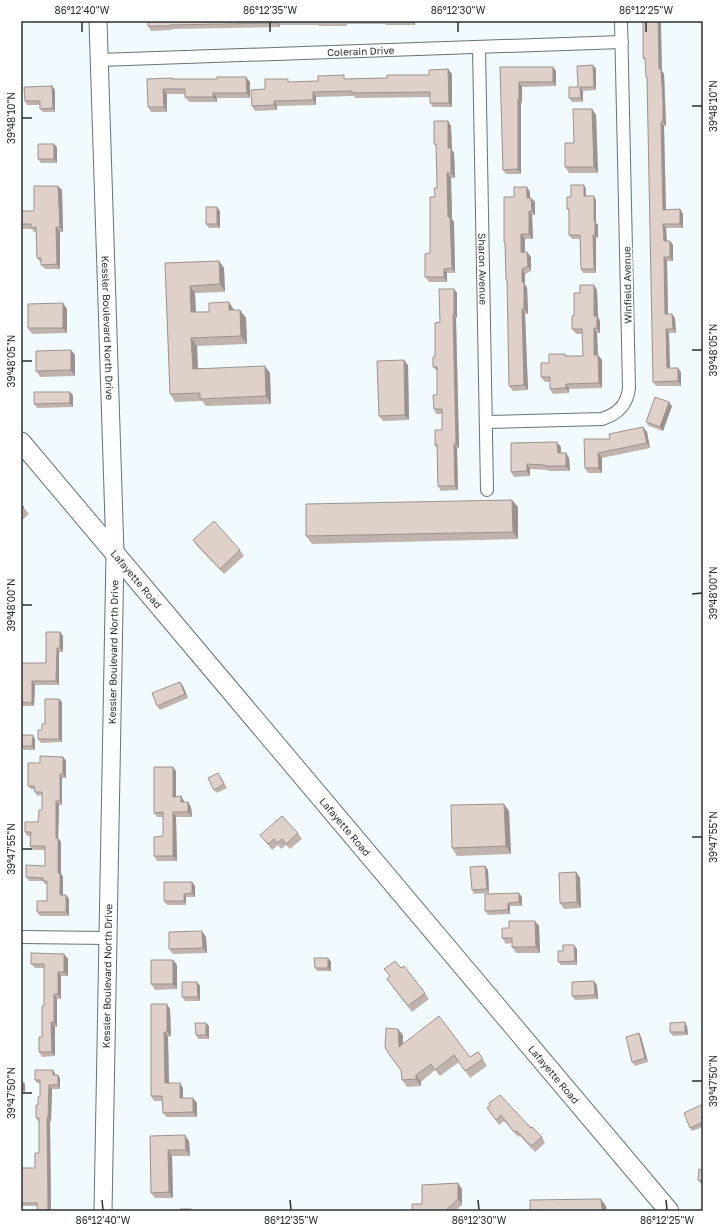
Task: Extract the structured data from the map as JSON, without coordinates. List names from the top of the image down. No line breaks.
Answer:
{"streets":{"main road":["Kessler Boulevard North Drive","Lafayette Road"],"street":["Colerain Drive","Sharon Avenue","Winfield Avenue"]},"crossings":[["Colerain Drive","Sharon Avenue"],["Colerain Drive","Winfield Avenue"],["Colerain Drive","Kessler Boulevard North Drive"],["Sharon Avenue","Winfield Avenue"],["Kessler Boulevard North Drive","Lafayette Road"]],"coordinates":["86°12'40\"W","86°12'35\"W","86°12'30\"W","86°12'25\"W","39°48'10\"N","39°48'05\"N","39°48'00\"N","39°47'55\"N","39°47'50\"N"]}
